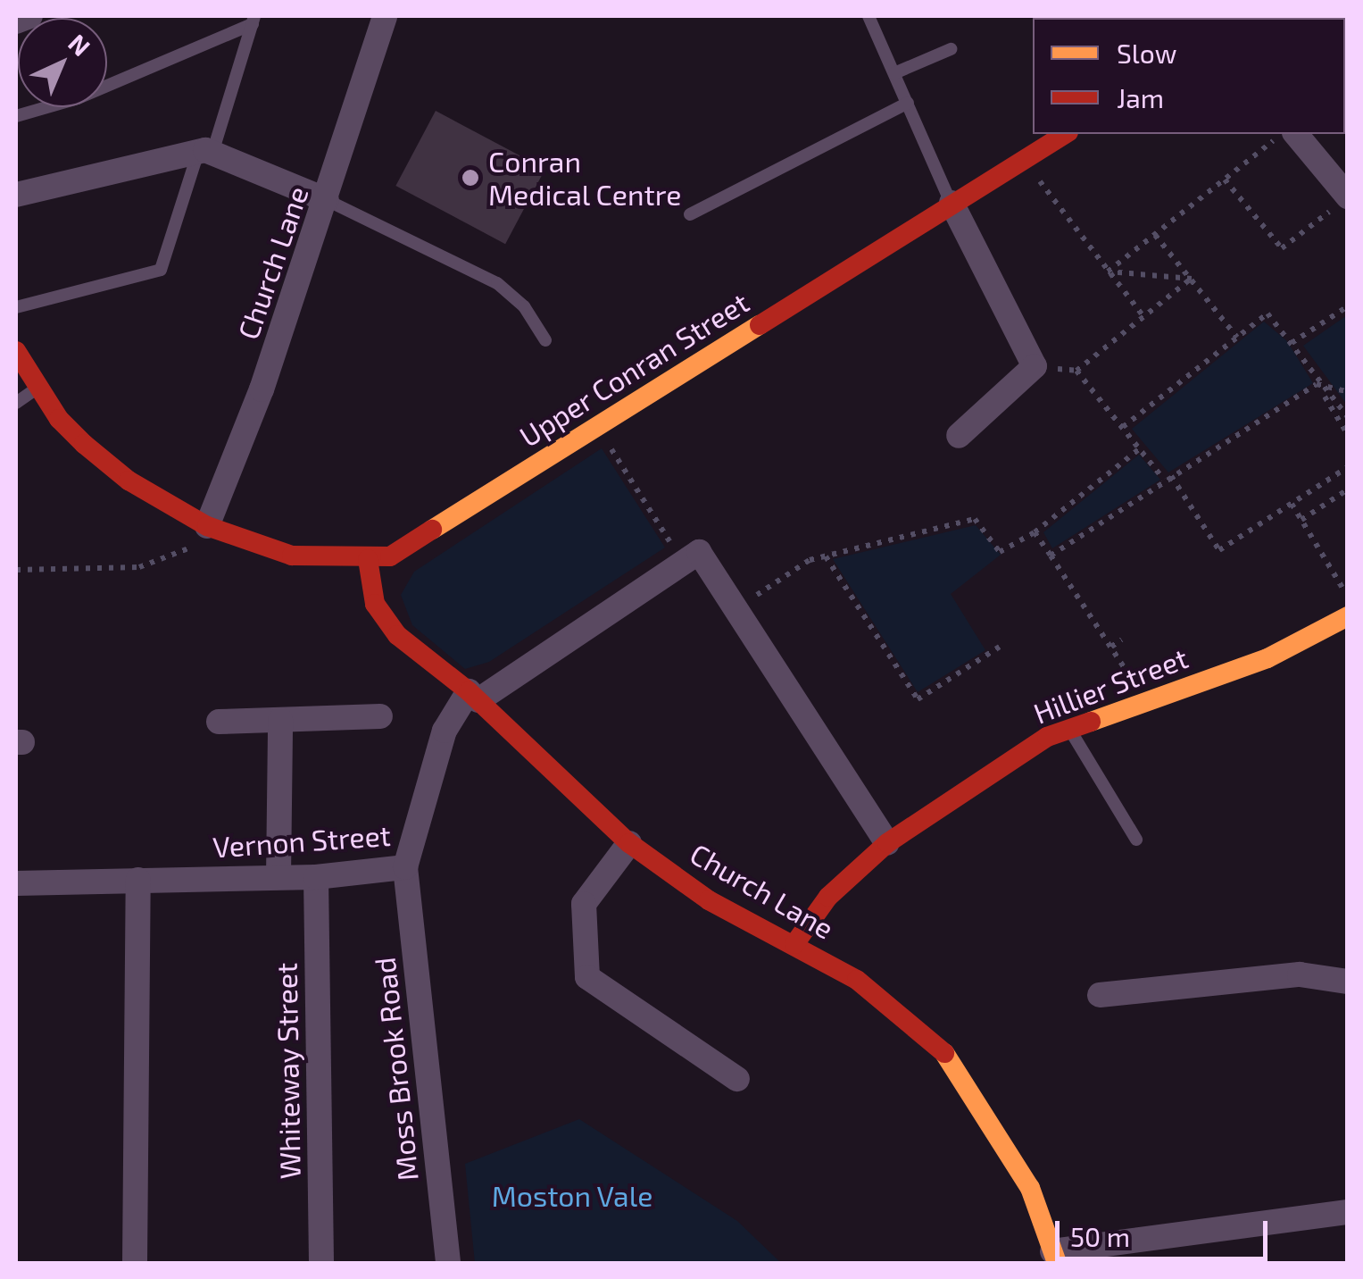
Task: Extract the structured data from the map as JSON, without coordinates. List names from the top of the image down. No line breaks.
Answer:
{"streets":{"street":["Church Lane","Upper Conran Street","Hillier Street","Vernon Street","Moss Brook Road","Whiteway Street"]},"crossings":[["Church Lane","Upper Conran Street"],["Church Lane","Hillier Street"],["Church Lane","Vernon Street"],["Vernon Street","Moss Brook Road"],["Vernon Street","Whiteway Street"]],"parks":["Moston Vale"],"places":["Conran Medical Centre"],"legend":["Slow","Jam"],"scale_bar":"50 m","north":"top right"}
